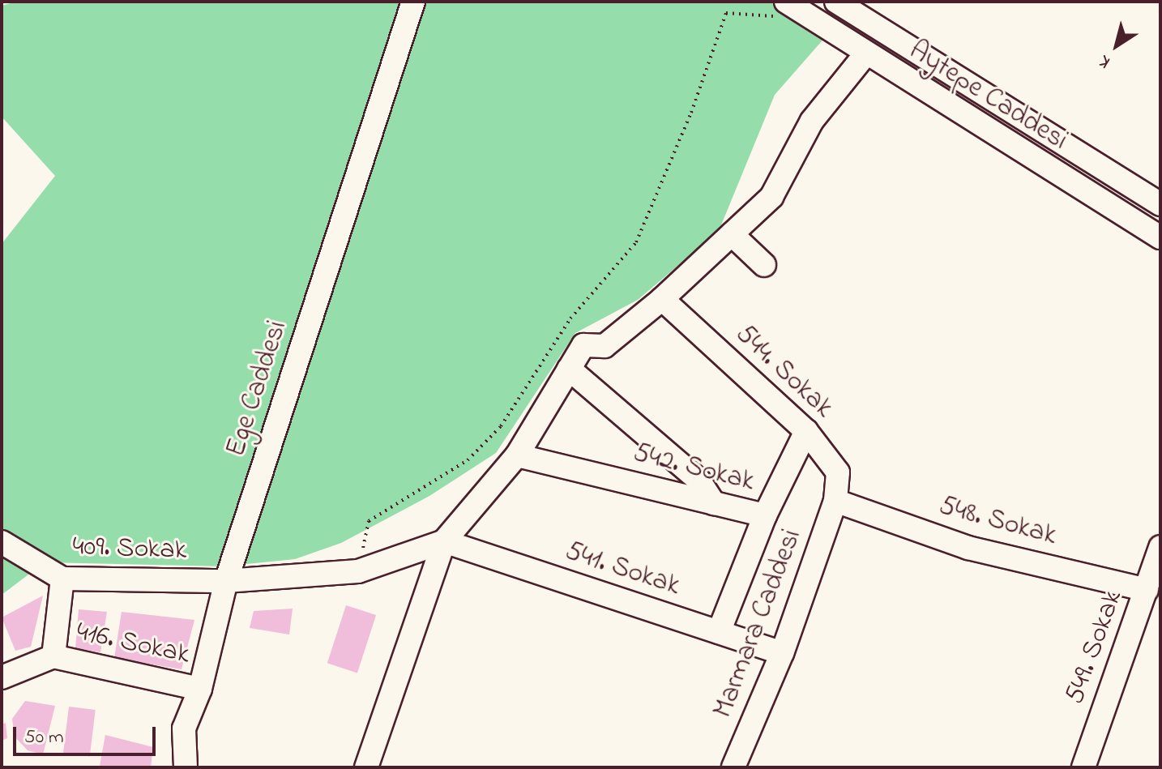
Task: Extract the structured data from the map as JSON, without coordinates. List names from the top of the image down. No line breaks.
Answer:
{"streets":{"street":["Aytepe Caddesi","544. Sokak","Ege Caddesi","542. Sokak","548. Sokak","409. Sokak","541. Sokak","Marmara Caddesi","416. Sokak","549. Sokak"]},"crossings":[["544. Sokak","542. Sokak"],["544. Sokak","548. Sokak"],["544. Sokak","Marmara Caddesi"],["Ege Caddesi","409. Sokak"],["Ege Caddesi","416. Sokak"],["548. Sokak","Marmara Caddesi"],["548. Sokak","549. Sokak"],["541. Sokak","Marmara Caddesi"]],"scale_bar":"50 m","north":"bottom left"}
